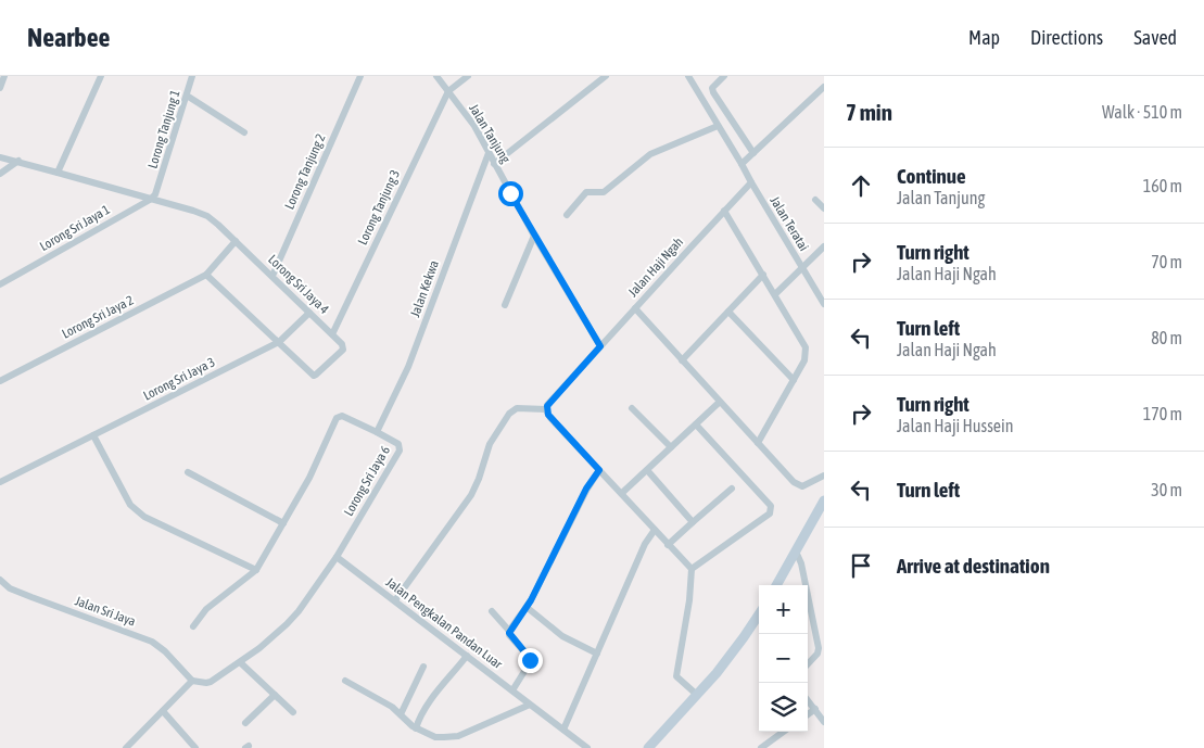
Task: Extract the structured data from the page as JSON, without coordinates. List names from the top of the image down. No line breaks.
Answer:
{"streets":{"street":["Lorong Tanjung 1","Jalan Tanjung","Lorong Tanjung 2","Lorong Tanjung 3","Jalan Teratai","Lorong Sri Jaya 1","Jalan Haji Ngah","Lorong Sri Jaya 4","Jalan Kekwa","Lorong Sri Jaya 2","Lorong Sri Jaya 3","Lorong Sri Jaya 6","Jalan Sri Jaya","Jalan Pengkalan Pandan Luar"]},"crossings":[["Lorong Tanjung 1","Lorong Sri Jaya 1"],["Jalan Tanjung","Lorong Tanjung 3"],["Jalan Tanjung","Jalan Haji Ngah"],["Jalan Tanjung","Jalan Kekwa"],["Lorong Tanjung 2","Lorong Sri Jaya 4"],["Lorong Tanjung 3","Lorong Sri Jaya 4"],["Jalan Teratai","Jalan Haji Ngah"],["Lorong Sri Jaya 1","Lorong Sri Jaya 4"],["Lorong Sri Jaya 4","Lorong Sri Jaya 3"],["Jalan Kekwa","Lorong Sri Jaya 6"],["Lorong Sri Jaya 6","Jalan Sri Jaya"],["Lorong Sri Jaya 6","Jalan Pengkalan Pandan Luar"]],"page":{"header":"Nearbee","nav":["Map","Directions","Saved"],"heading":["7 min","Walk · 510 m"],"list":[["Continue","Jalan Tanjung","160 m"],["Turn right","Jalan Haji Ngah","70 m"],["Turn left","Jalan Haji Ngah","80 m"],["Turn right","Jalan Haji Hussein","170 m"],["Turn left","30 m"],"Arrive at destination"],"map_buttons":["+","−"]}}
